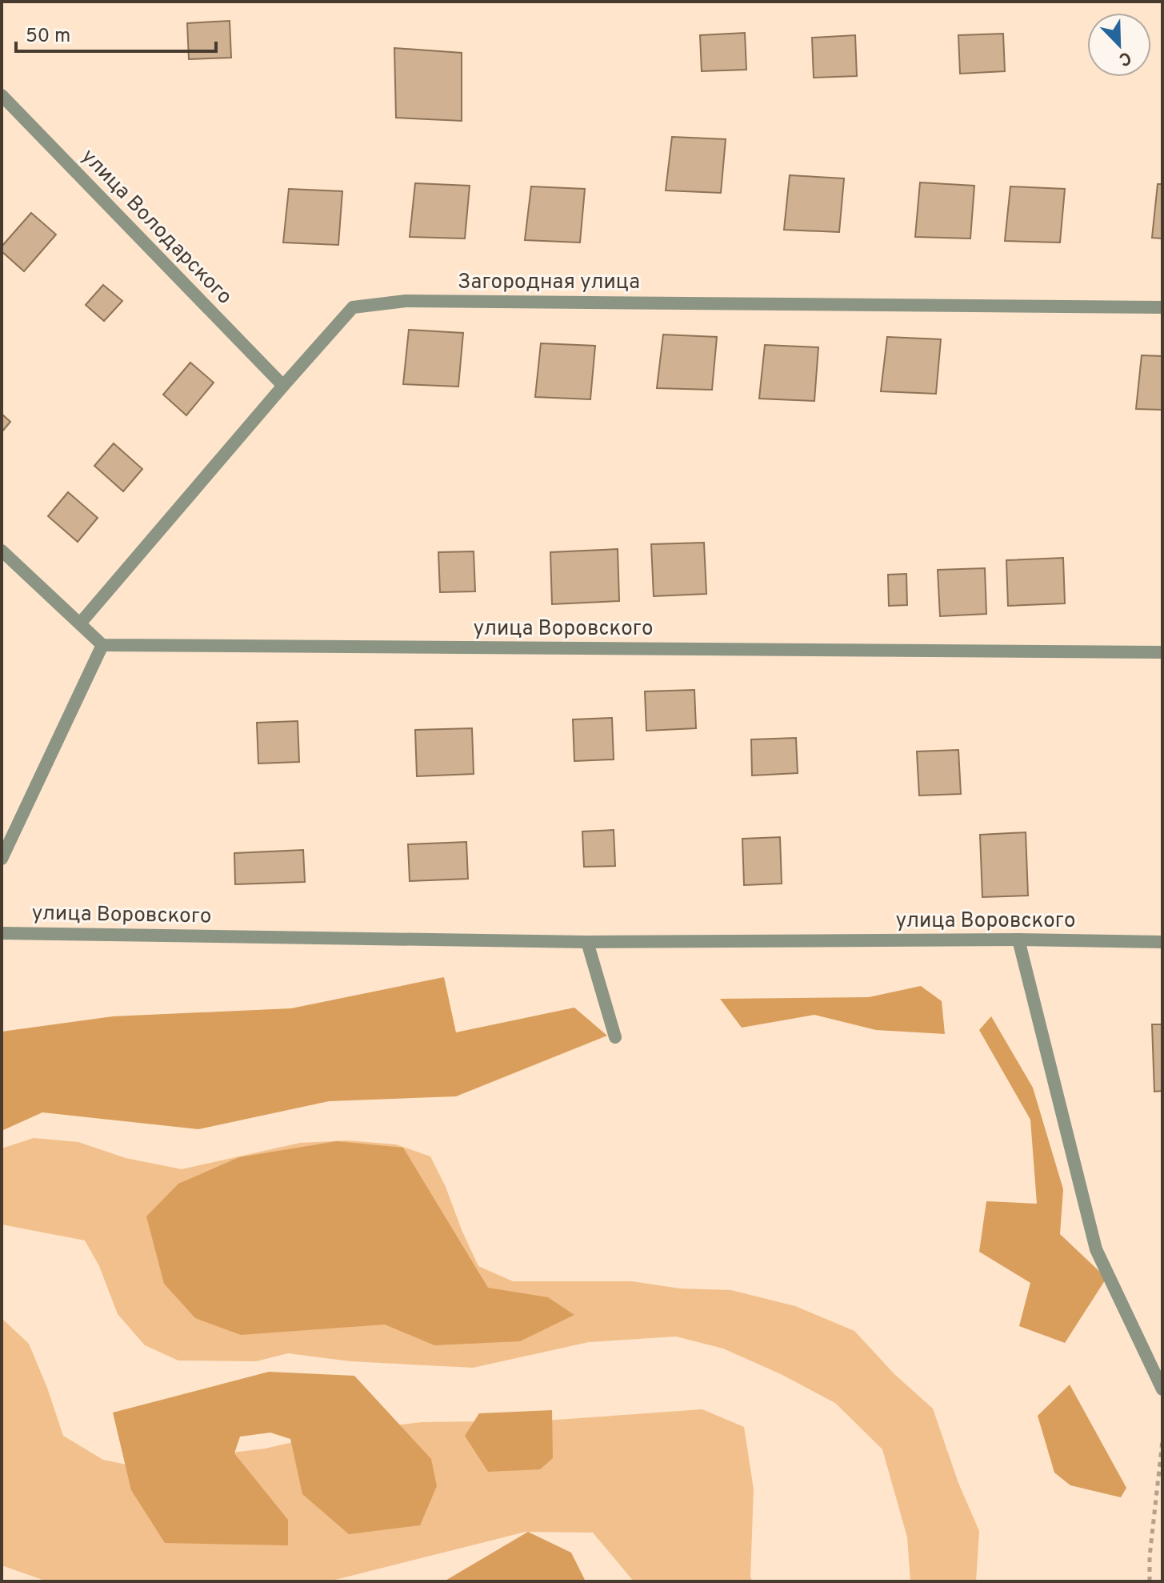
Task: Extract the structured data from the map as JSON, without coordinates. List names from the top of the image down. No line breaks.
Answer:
{"streets":{"street":["улица Володарского","Загородная улица","улица Воровского"]},"crossings":[["улица Володарского","Загородная улица"]],"scale_bar":"50 m","north":"bottom right"}
